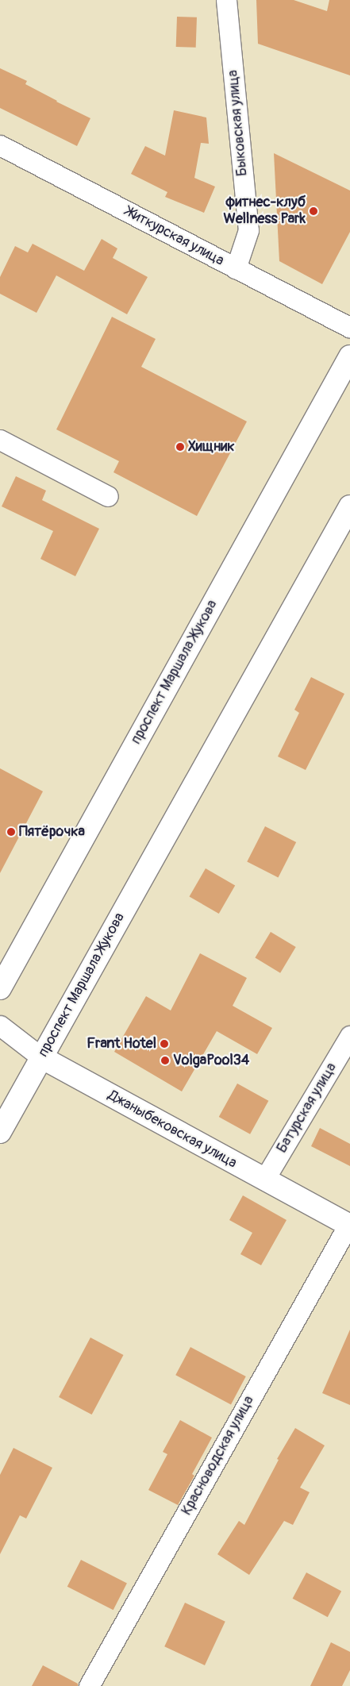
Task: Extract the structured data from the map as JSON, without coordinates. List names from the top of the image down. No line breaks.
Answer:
{"streets":{"main road":["проспект Маршала Жукова","Джаныбековская улица"],"street":["Быковская улица","Житкурская улица","Батурская улица","Красноводская улица"]},"crossings":[["Быковская улица","Житкурская улица"],["проспект Маршала Жукова","Джаныбековская улица"],["Батурская улица","Джаныбековская улица"],["Джаныбековская улица","Красноводская улица"]],"places":["фитнес-клуб Wellness Park","Хищник","Пятёрочка","Frant Hotel","VolgaPool34"]}
